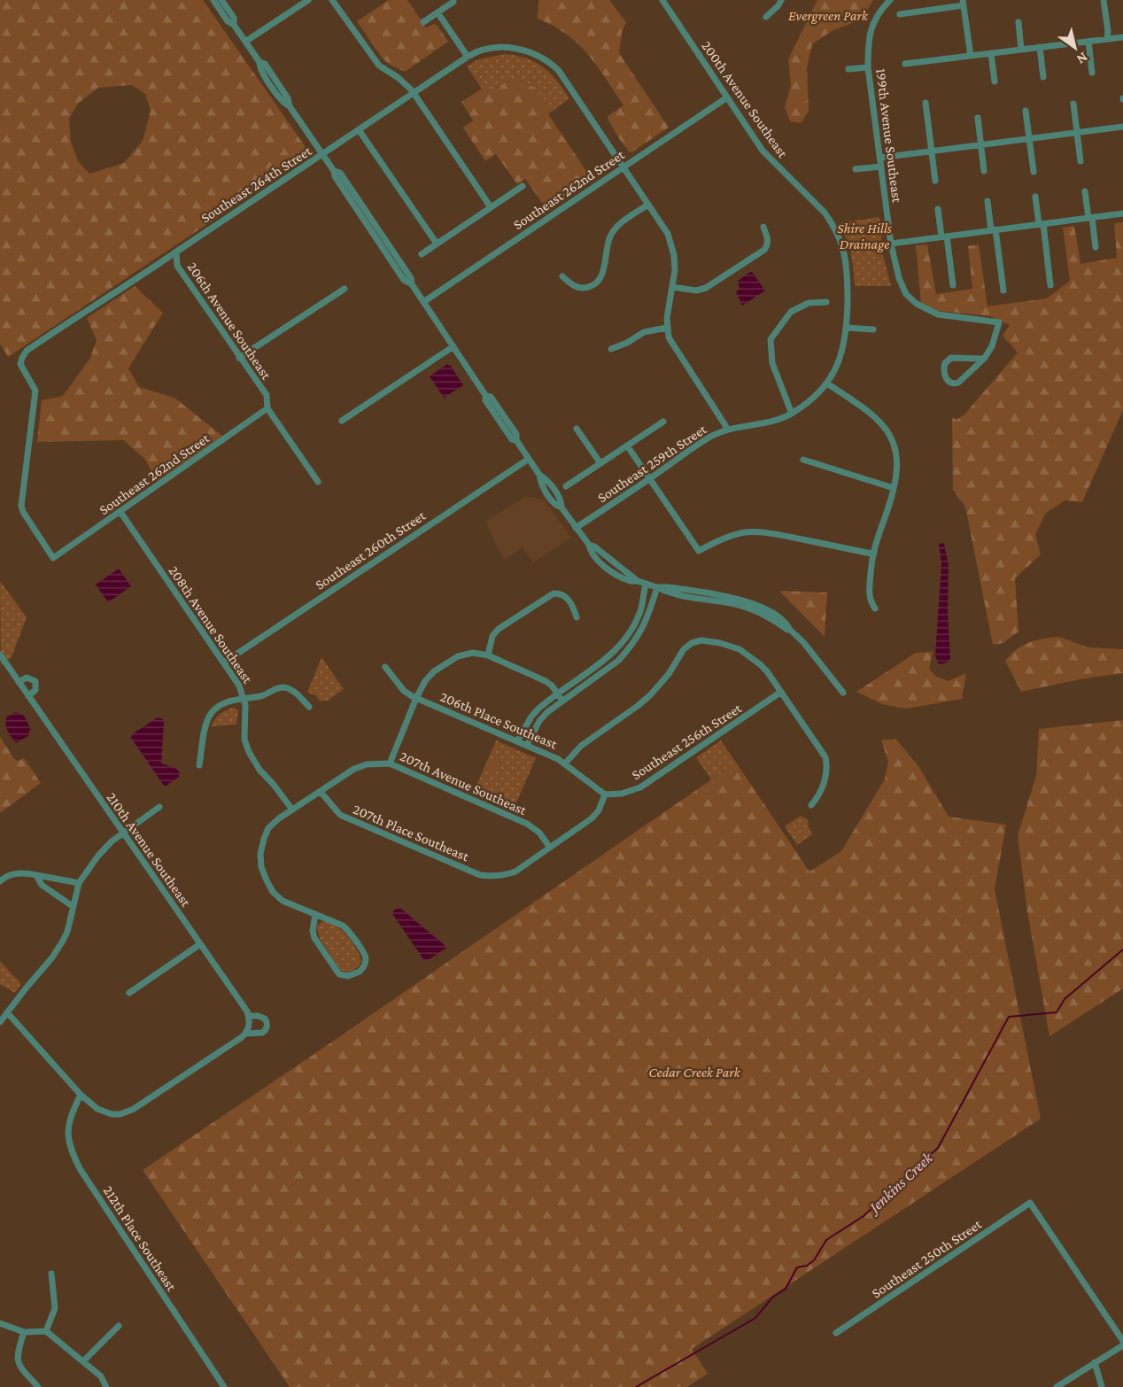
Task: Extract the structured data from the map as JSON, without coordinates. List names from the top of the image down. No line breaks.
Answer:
{"streets":{"street":["200th Avenue Southeast","199th Avenue Southeast","Southeast 264th Street","Southeast 262nd Street","206th Avenue Southeast","Southeast 259th Street","Southeast 260th Street","208th Avenue Southeast","206th Place Southeast","Southeast 256th Street","207th Avenue Southeast","207th Place Southeast","210th Avenue Southeast","212th Place Southeast","Southeast 250th Street"]},"crossings":[["200th Avenue Southeast","Southeast 262nd Street"],["200th Avenue Southeast","Southeast 259th Street"],["Southeast 264th Street","Southeast 262nd Street"],["Southeast 264th Street","206th Avenue Southeast"],["Southeast 262nd Street","206th Avenue Southeast"],["Southeast 262nd Street","208th Avenue Southeast"],["Southeast 260th Street","208th Avenue Southeast"],["206th Place Southeast","Southeast 256th Street"],["207th Avenue Southeast","207th Place Southeast"]],"water":["Jenkins Creek"],"parks":["Evergreen Park","Shire Hills Drainage","Cedar Creek Park"],"north":"bottom right"}
